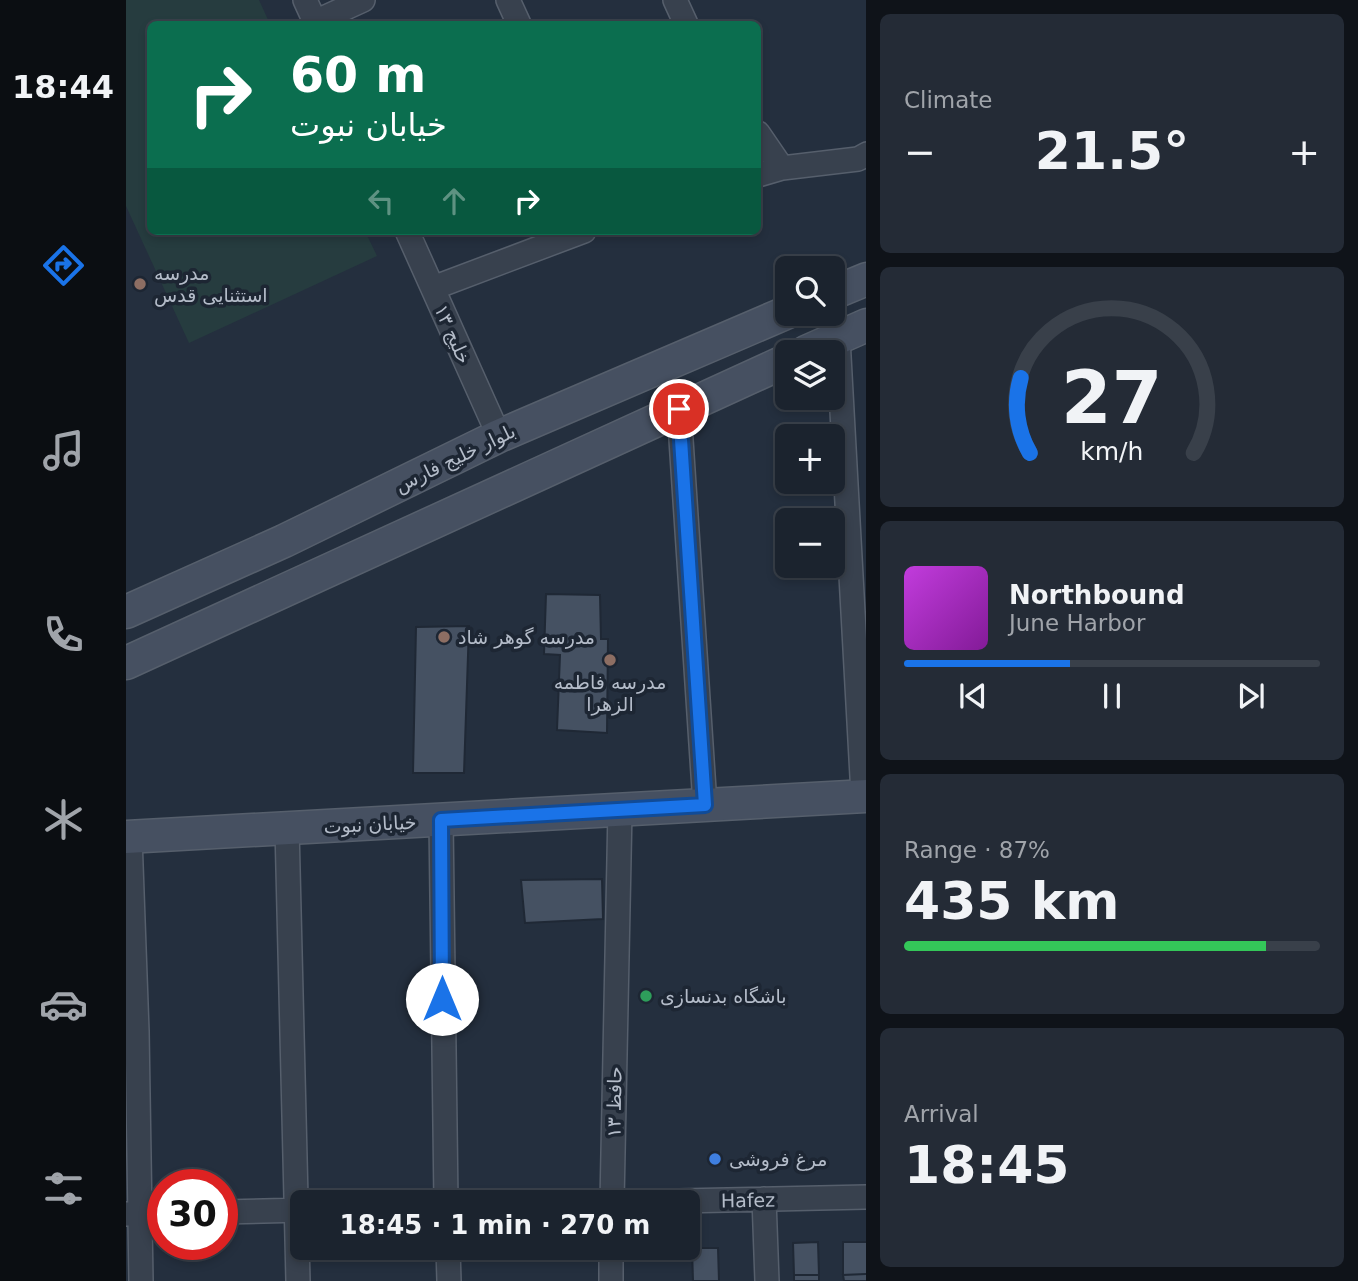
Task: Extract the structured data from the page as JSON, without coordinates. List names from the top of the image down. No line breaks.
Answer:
{"streets":{"main road":["بلوار خلیج فارس","خیابان نبوت"],"street":["خلیج ۱۳","حافظ ۱۳","Hafez"]},"crossings":[["خلیج ۱۳","بلوار خلیج فارس"],["خیابان نبوت","حافظ ۱۳"]],"places":["مدرسه استثنایی قدس","مدرسه گوهر شاد","مدرسه فاطمه الزهرا","باشگاه بدنسازی","مرغ فروشی"],"page":{"tabs":"18:44","tile":["Climate",["Range · 87%","435 km"],["Arrival","18:45"]],"turn":["60 m","خیابان نبوت"],"heat":["−","21.5°","+"],"map_buttons":["+","−"],"song":["Northbound","June Harbor"],"limit":"30","trip":"18:45 · 1 min · 270 m","gauge":["27","km/h"]}}
